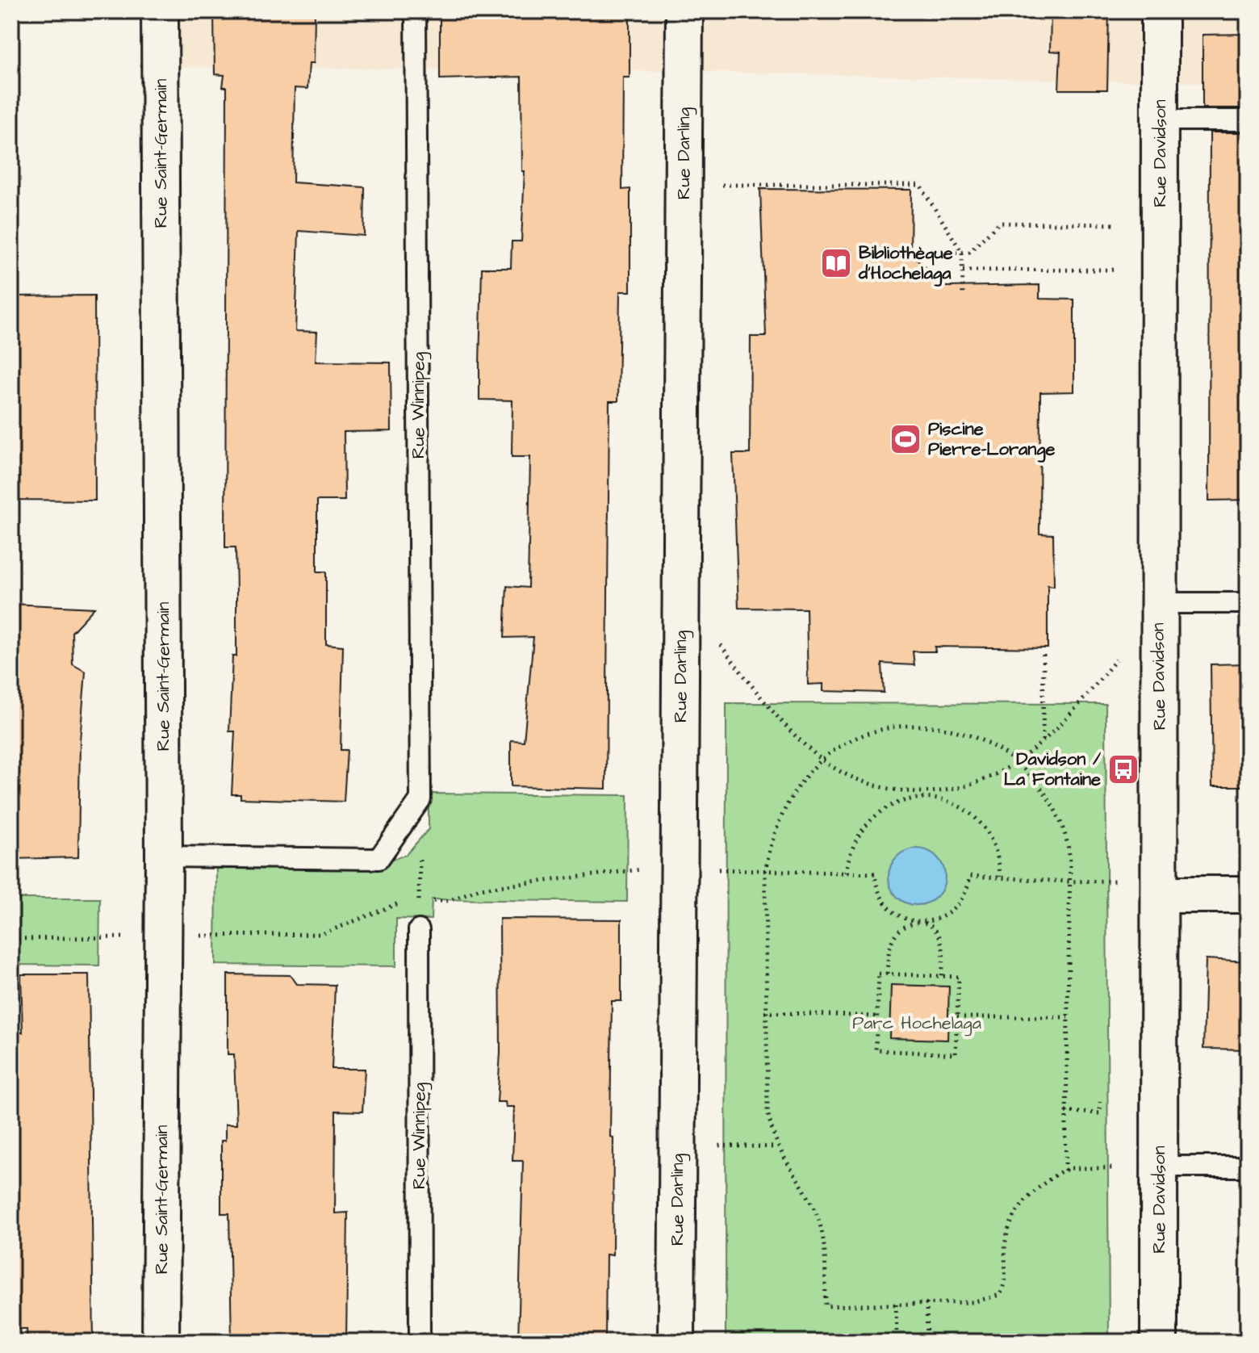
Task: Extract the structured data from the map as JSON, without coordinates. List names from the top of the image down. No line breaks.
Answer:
{"streets":{"street":["Rue Saint-Germain","Rue Darling","Rue Davidson"],"lane":["Rue Winnipeg"]},"parks":["Parc Hochelaga"],"places":{"library":["Bibliothèque d'Hochelaga"],"sports":["Piscine Pierre-Lorange"],"bus stop":["Davidson / La Fontaine"]}}
